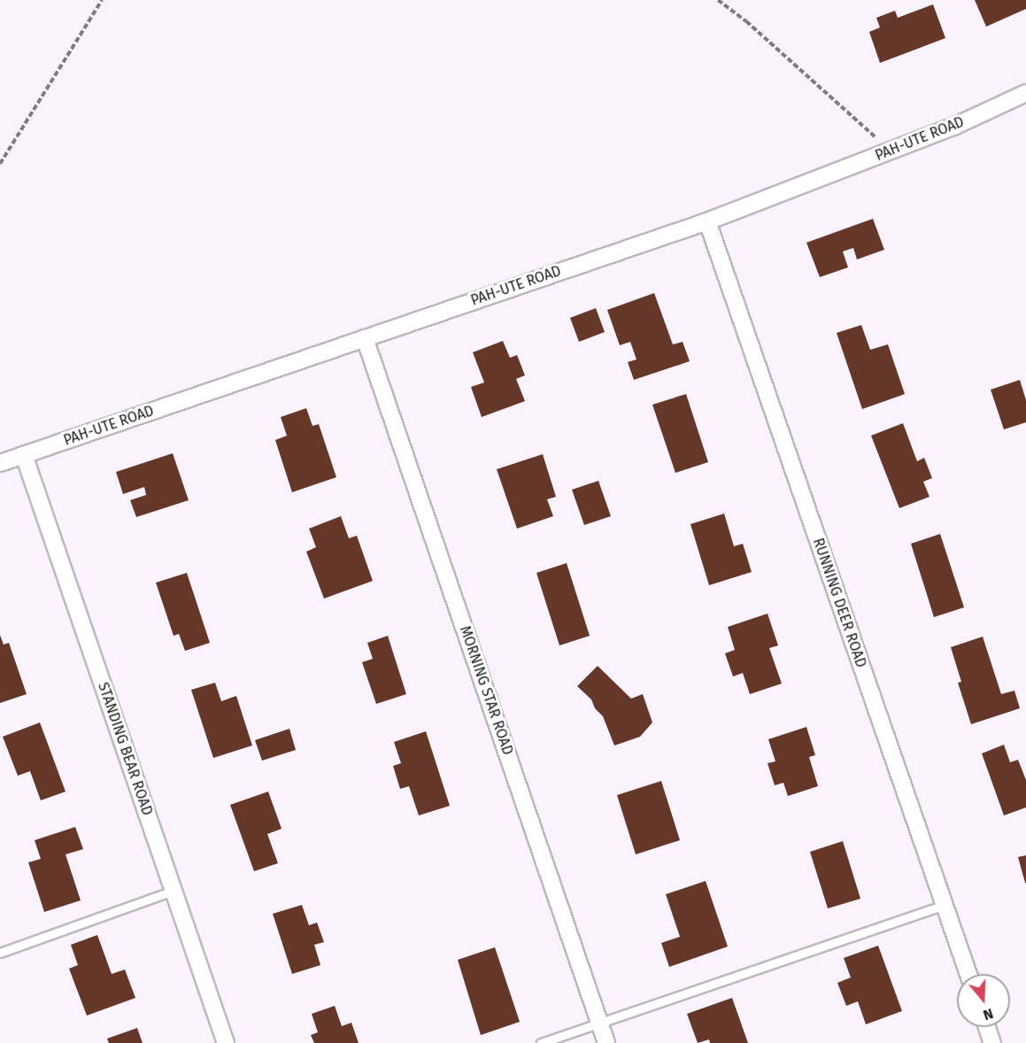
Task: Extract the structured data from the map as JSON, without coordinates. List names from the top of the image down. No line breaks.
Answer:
{"streets":{"street":["PAH-UTE ROAD","RUNNING DEER ROAD","MORNING STAR ROAD","STANDING BEAR ROAD"]},"crossings":[["PAH-UTE ROAD","RUNNING DEER ROAD"],["PAH-UTE ROAD","MORNING STAR ROAD"],["PAH-UTE ROAD","STANDING BEAR ROAD"]],"north":"bottom"}
